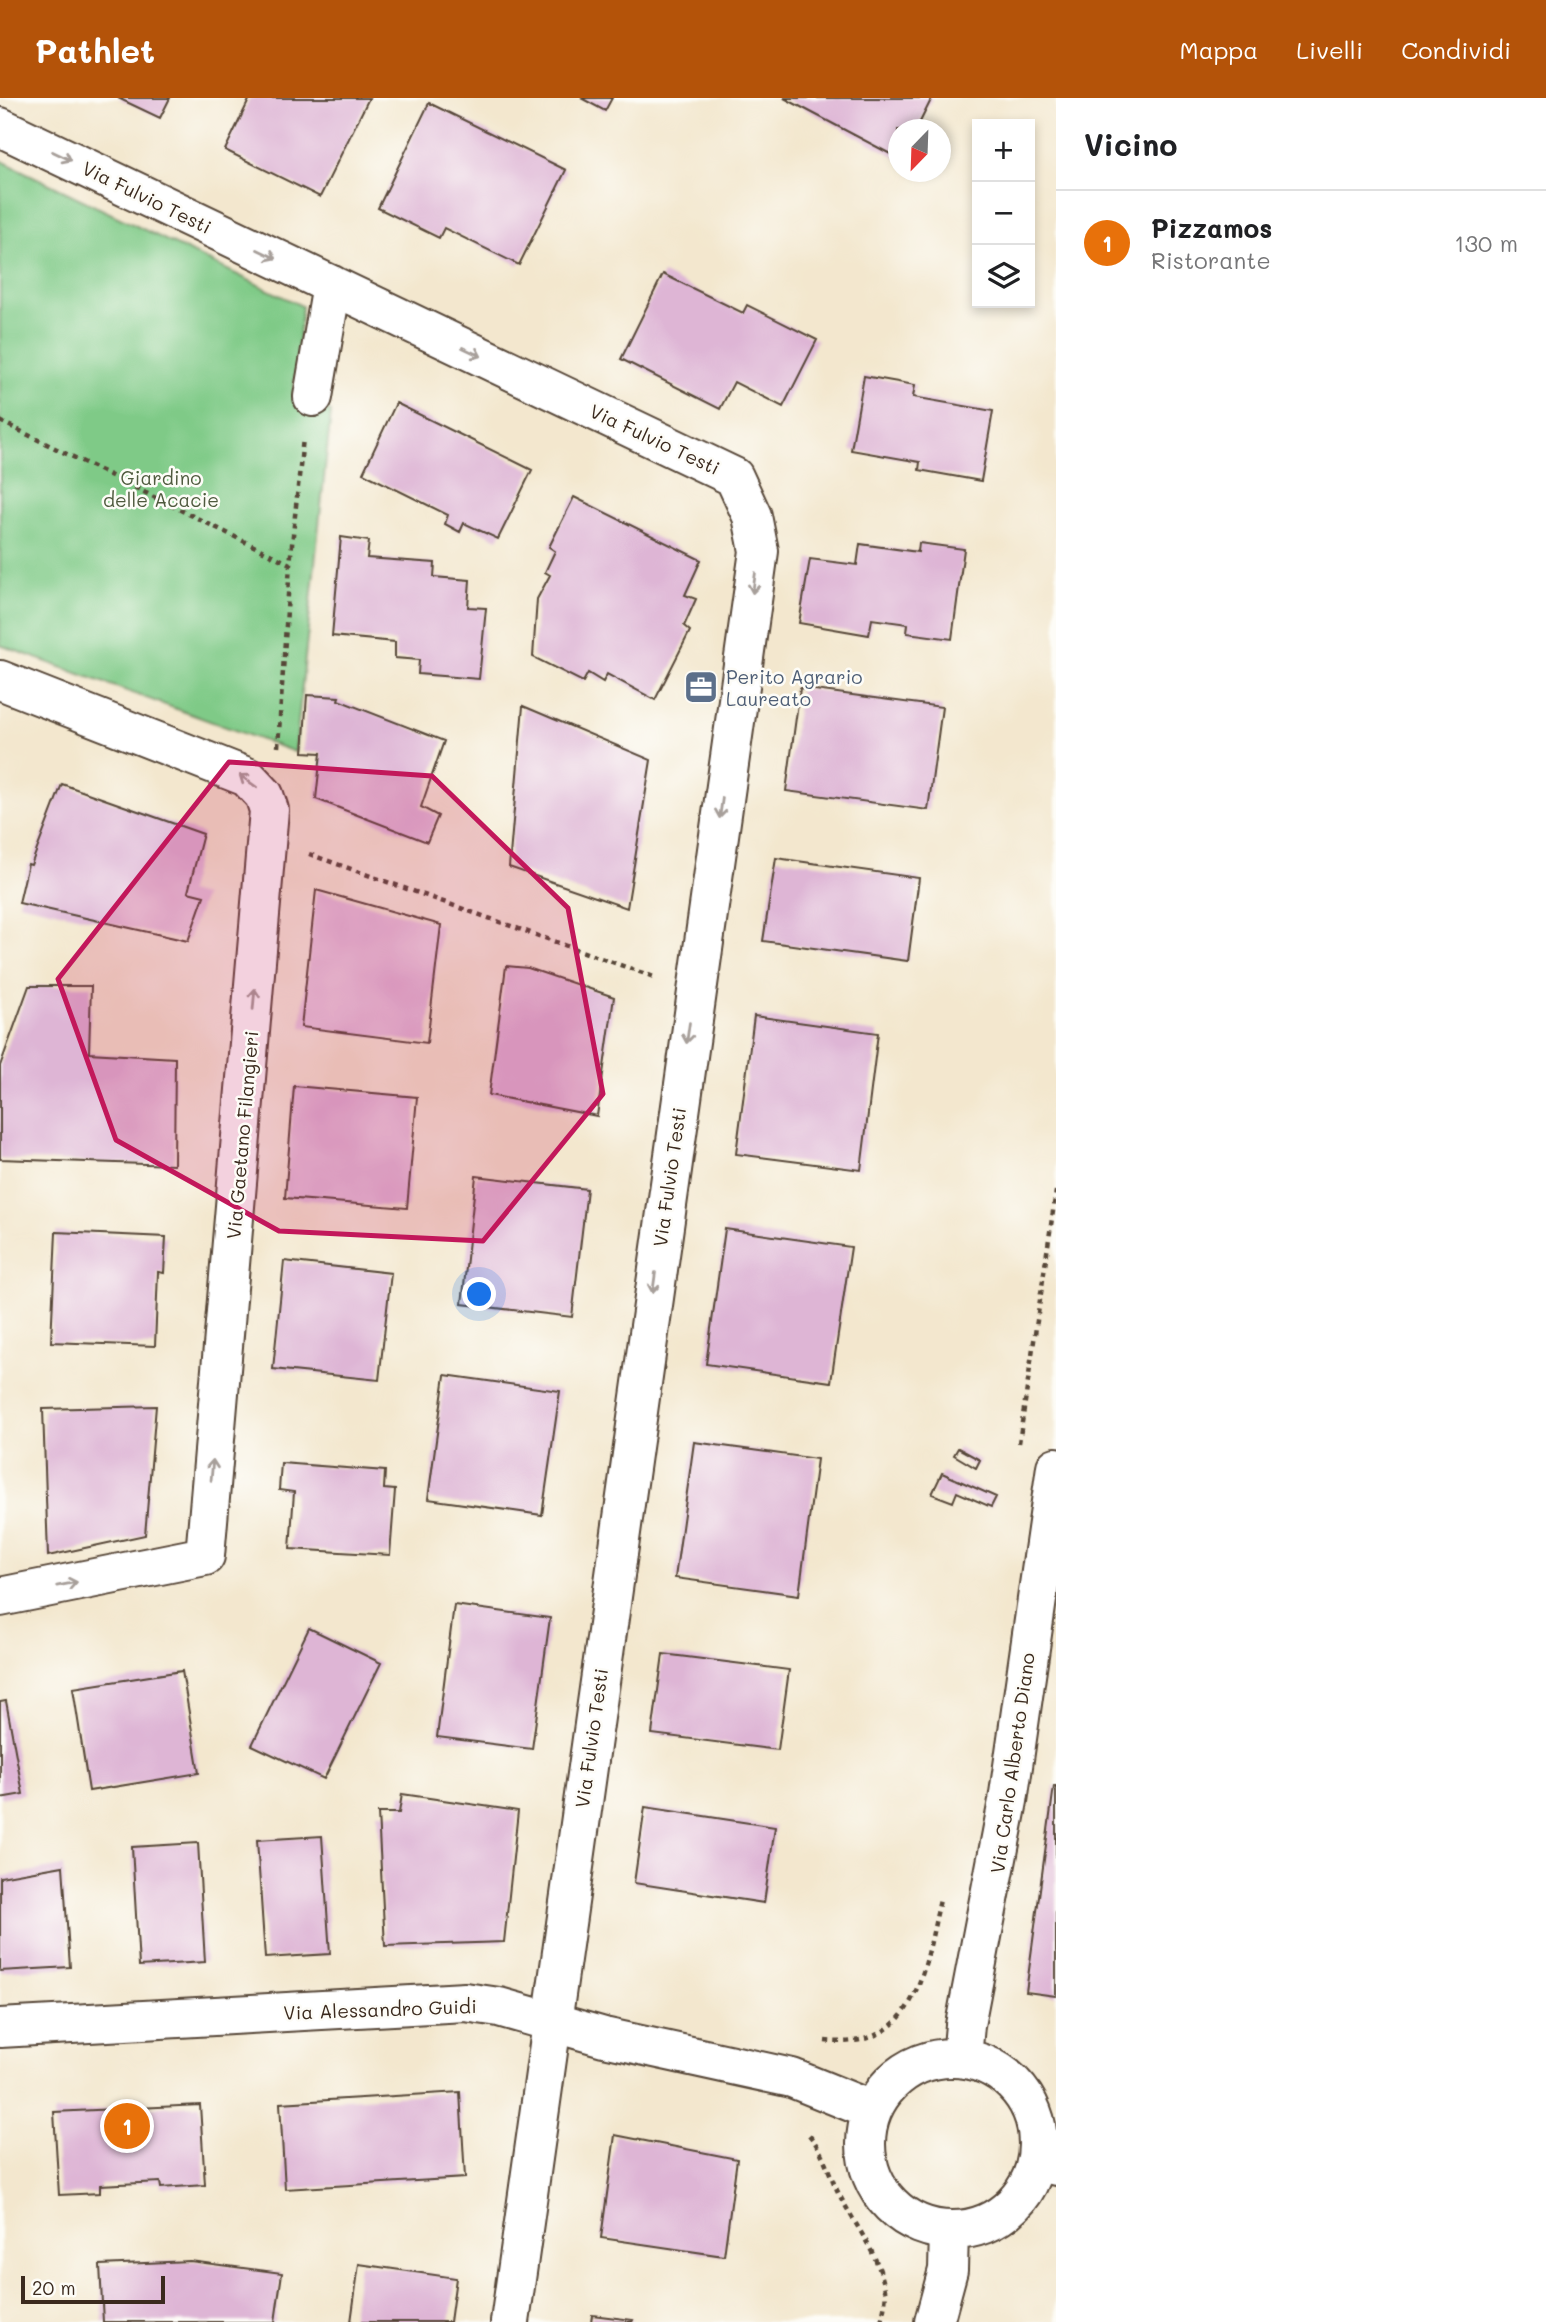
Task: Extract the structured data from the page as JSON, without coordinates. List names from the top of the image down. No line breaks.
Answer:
{"streets":{"street":["Via Fulvio Testi","Via Gaetano Filangieri","Via Carlo Alberto Diano","Via Alessandro Guidi"]},"crossings":[["Via Fulvio Testi","Via Alessandro Guidi"],["Via Carlo Alberto Diano","Via Alessandro Guidi"]],"one_way":["Via Fulvio Testi","Via Gaetano Filangieri"],"parks":["Giardino delle Acacie"],"places":{"office":["Perito Agrario Laureato"]},"scale_bar":"20 m","north":"bottom left","page":{"header":"Pathlet","nav":["Mappa","Livelli","Condividi"],"heading":"Vicino","map_buttons":["+","−"],"list":[{"mark":"1","name":"Pizzamos","note":"Ristorante","value":"130 m"}],"pins":"1","scale":"20 m"}}
